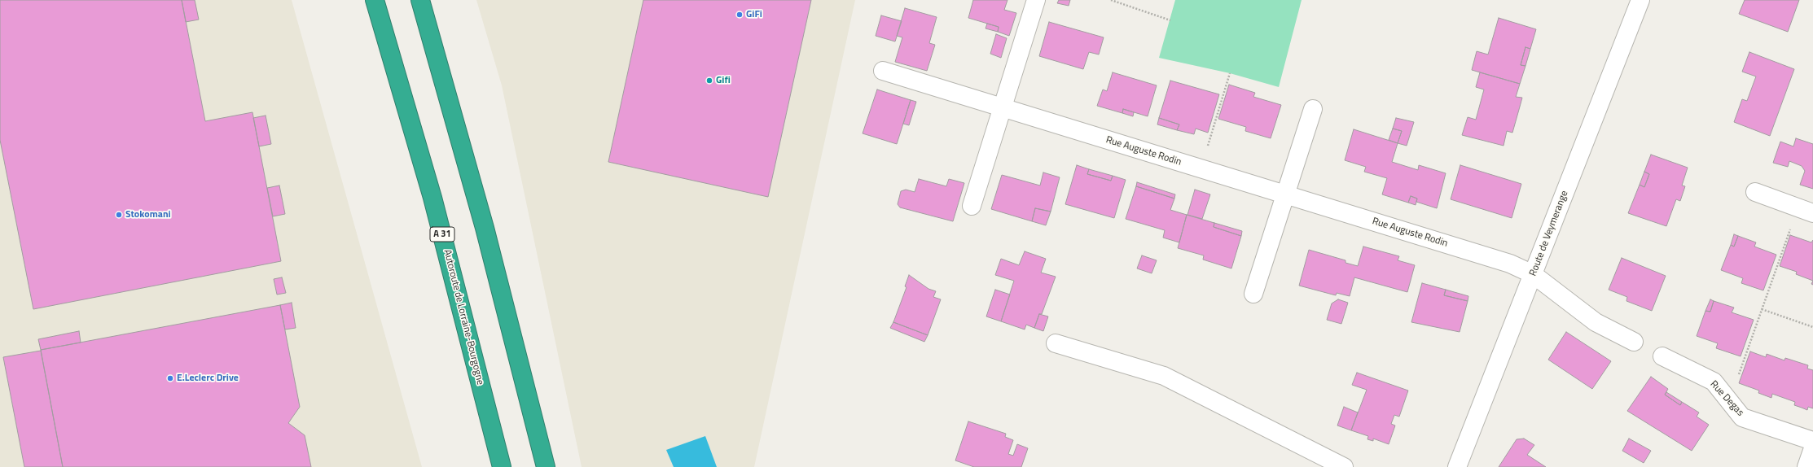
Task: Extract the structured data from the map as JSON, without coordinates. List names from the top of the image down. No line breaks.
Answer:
{"streets":{"highway":["A 31","Autoroute de Lorraine-Bourgogne"],"street":["Rue Auguste Rodin","Route de Veymerange","Rue Degas"]},"crossings":[["Rue Auguste Rodin","Route de Veymerange"]],"places":["GiFi","Gifi","Stokomani","E.Leclerc Drive"]}
